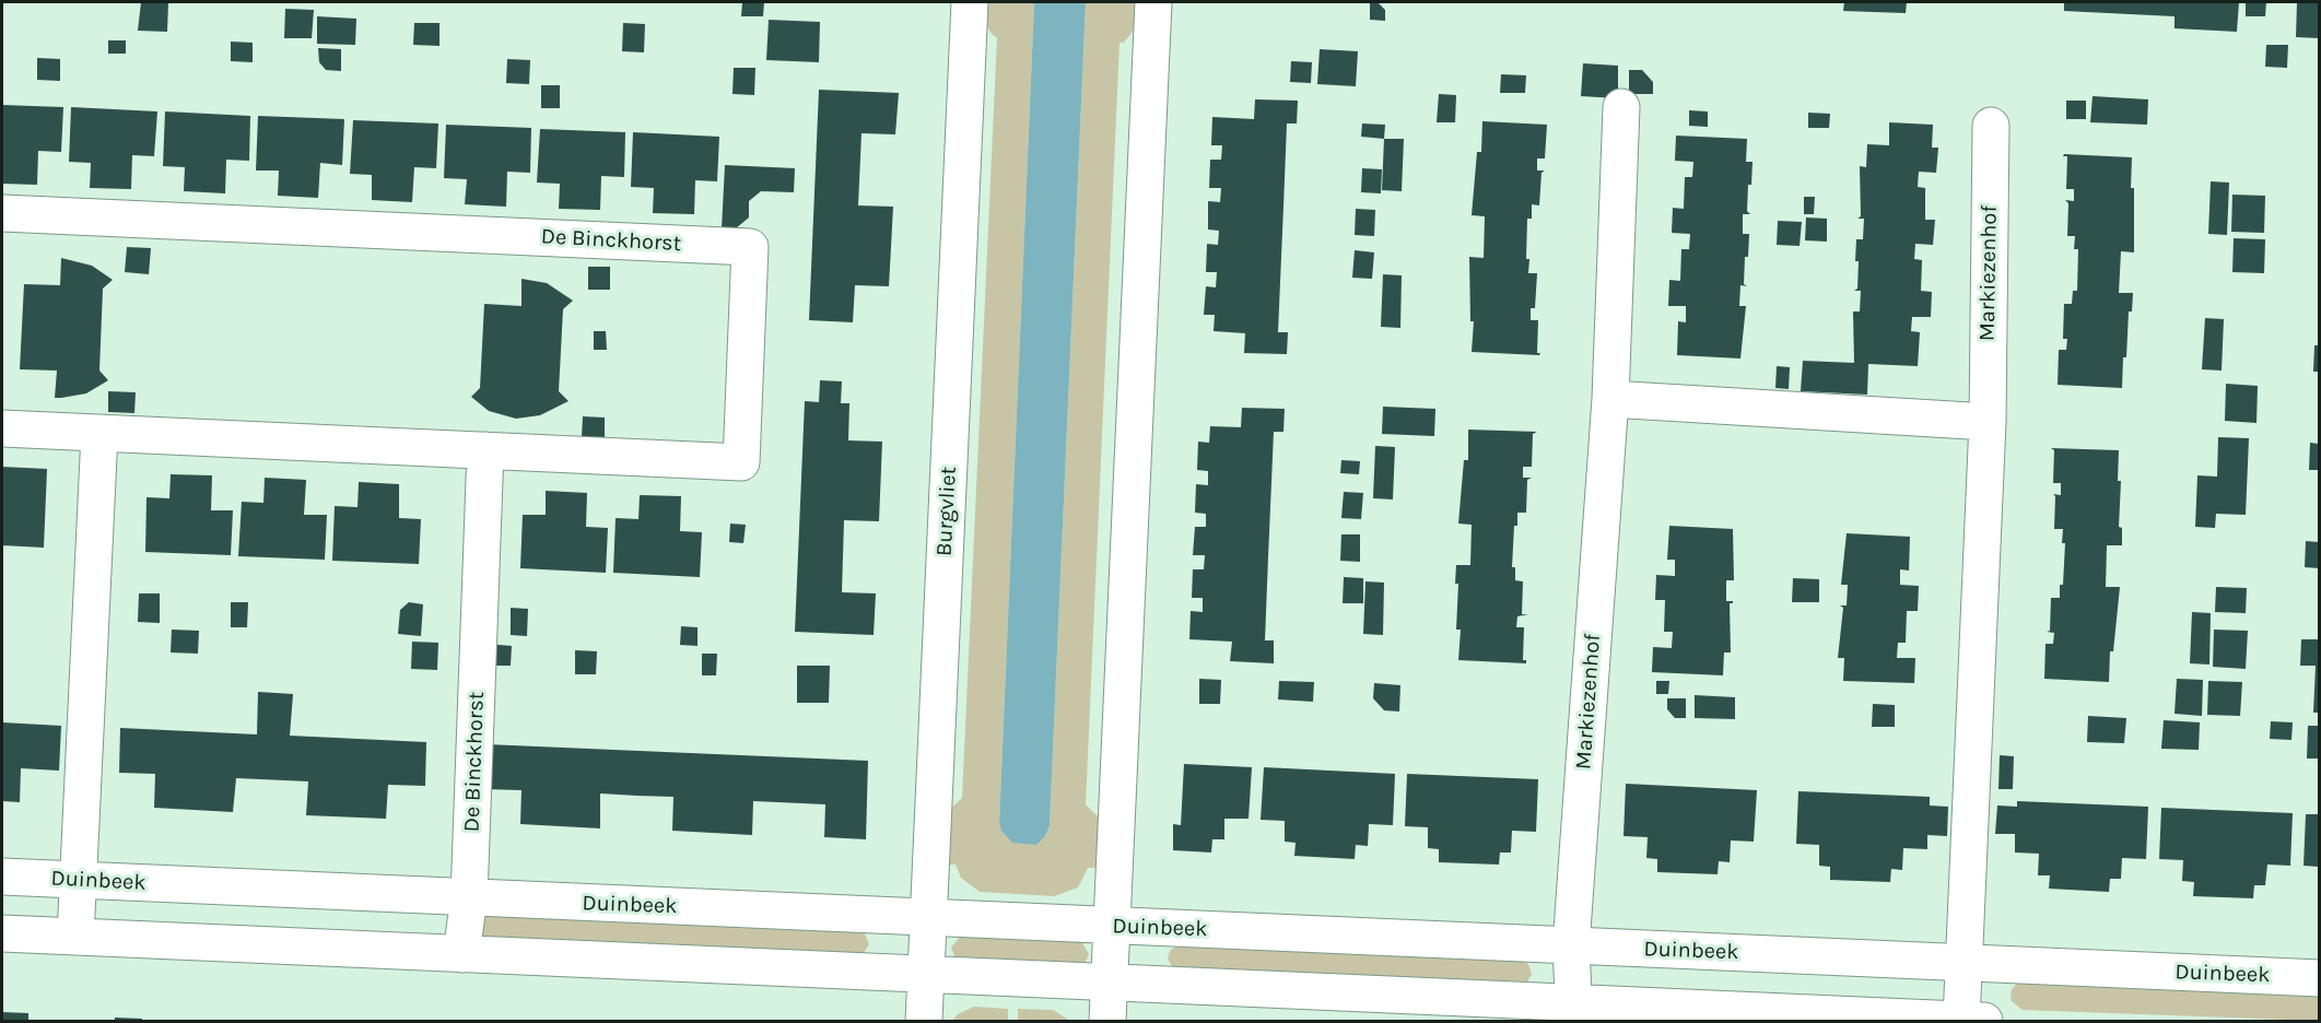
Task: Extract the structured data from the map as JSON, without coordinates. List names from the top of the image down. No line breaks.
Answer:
{"streets":{"street":["De Binckhorst","Markiezenhof","Burgvliet","Duinbeek"]},"crossings":[["De Binckhorst","Duinbeek"],["Markiezenhof","Duinbeek"],["Burgvliet","Duinbeek"]]}
